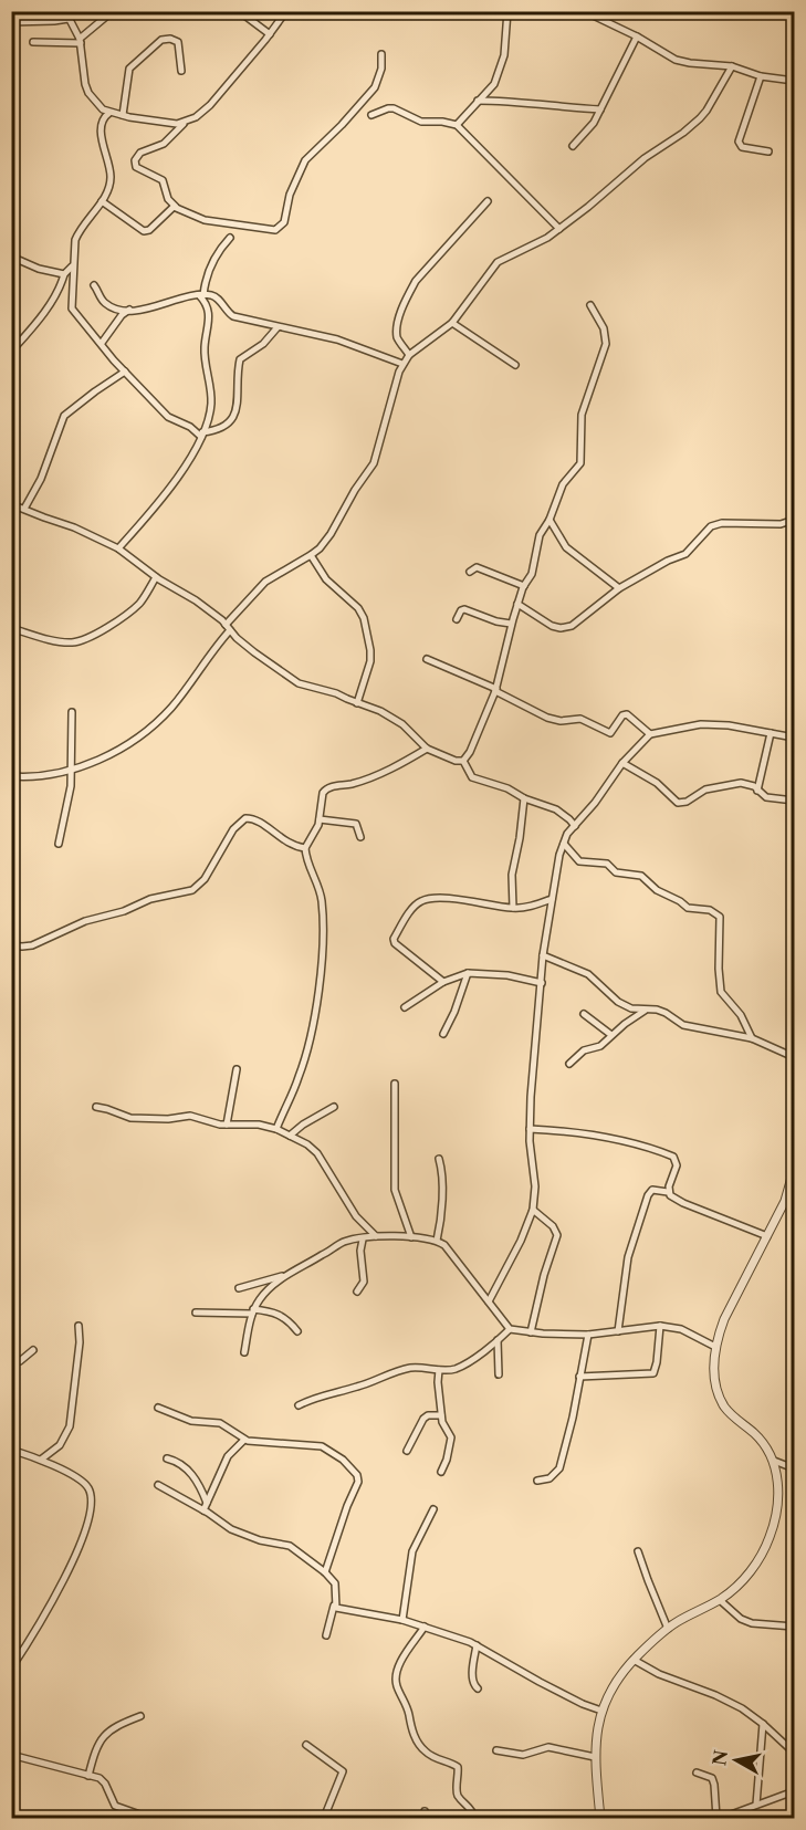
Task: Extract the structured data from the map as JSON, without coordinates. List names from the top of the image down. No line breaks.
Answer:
{"north":"left"}
